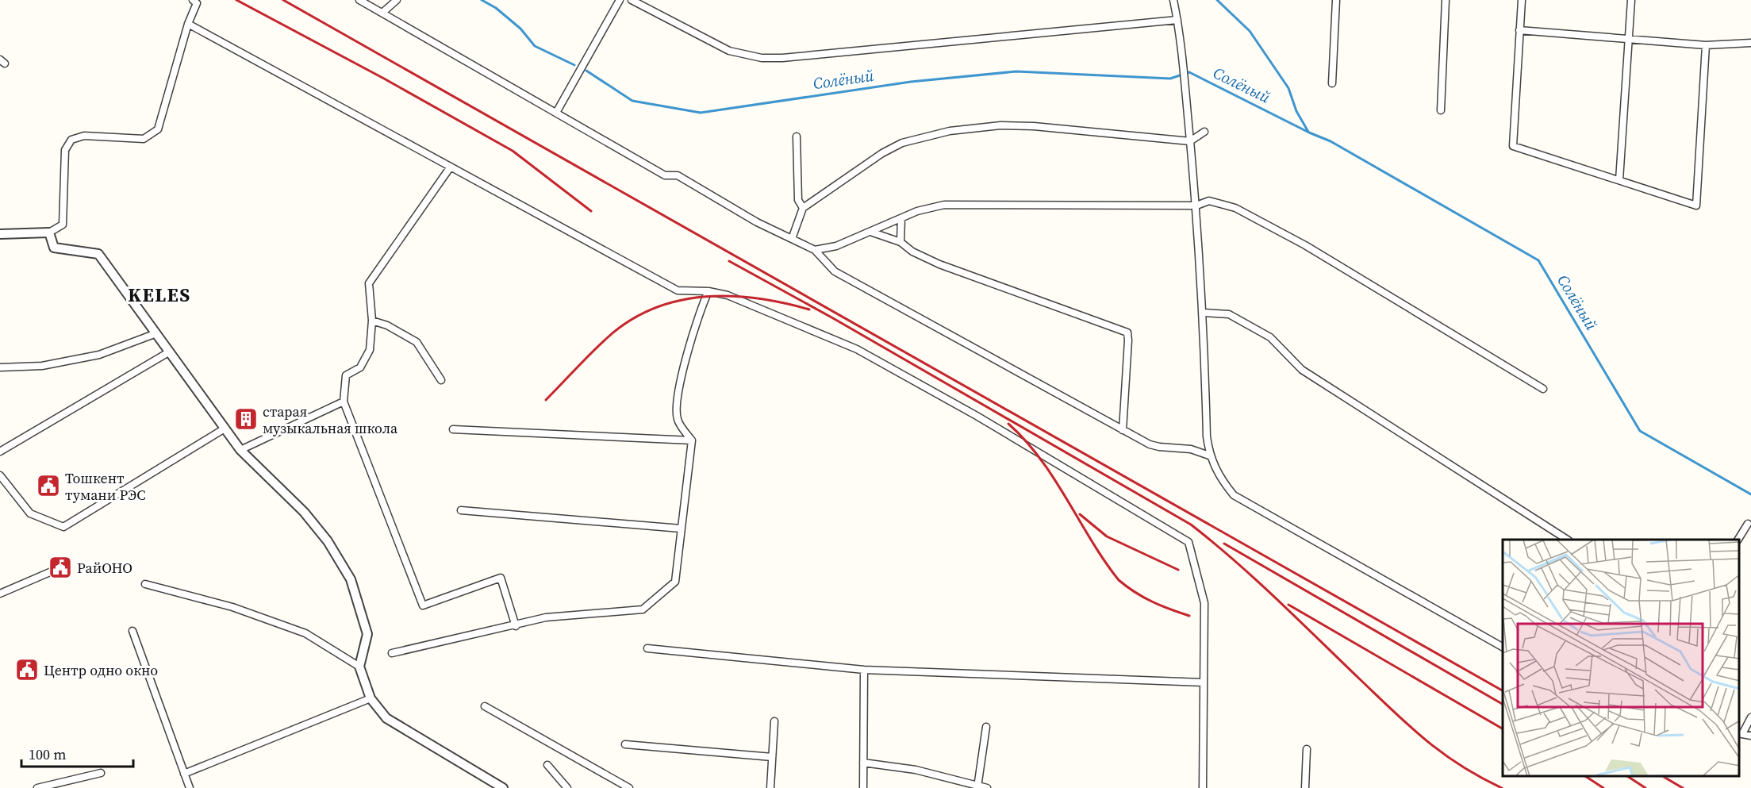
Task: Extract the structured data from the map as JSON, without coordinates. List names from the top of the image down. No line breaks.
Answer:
{"districts":["KELES"],"water":["Солёный"],"places":{"building":["старая музыкальная школа"],"public building":["Тошкент тумани РЭС","РайОНО","Центр одно окно"]},"scale_bar":"100 m"}
